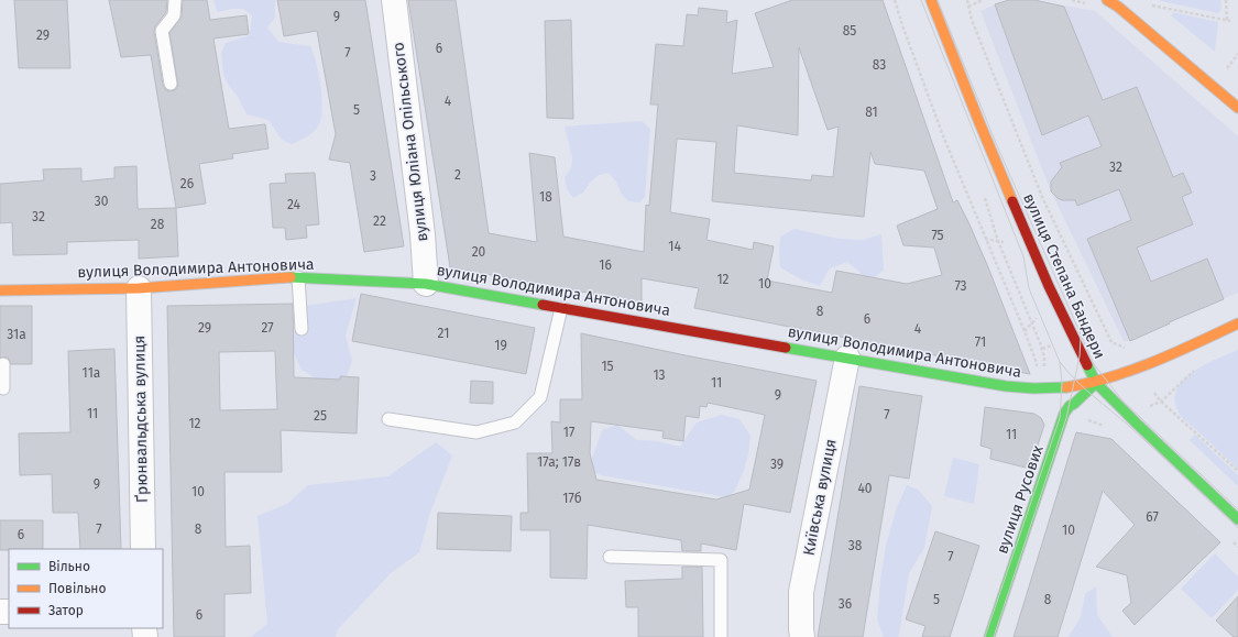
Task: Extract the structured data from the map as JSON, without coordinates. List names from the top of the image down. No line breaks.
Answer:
{"streets":{"main road":["вулиця Володимира Антоновича","вулиця Степана Бандери","вулиця Русових"],"street":["вулиця Юліана Опільського","Ґрюнвальдська вулиця","Київська вулиця"]},"crossings":[["вулиця Юліана Опільського","вулиця Володимира Антоновича"],["вулиця Володимира Антоновича","вулиця Степана Бандери"],["вулиця Володимира Антоновича","Ґрюнвальдська вулиця"],["вулиця Володимира Антоновича","Київська вулиця"],["вулиця Володимира Антоновича","вулиця Русових"],["вулиця Степана Бандери","вулиця Русових"]],"house_numbers":["9","85","29","6","7","83","4","5","81","32","2","3","26","18","30","24","32","22","28","75","14","20","16","12","10","73","8","6","29","27","4","21","31а","71","19","15","11а","13","11","9","11","7","25","12","17","11","17а; 17в","39","9","40","10","17б","67","7","8","10","6","38","7","5","8","36","6"],"legend":["Вільно","Повільно","Затор"]}
